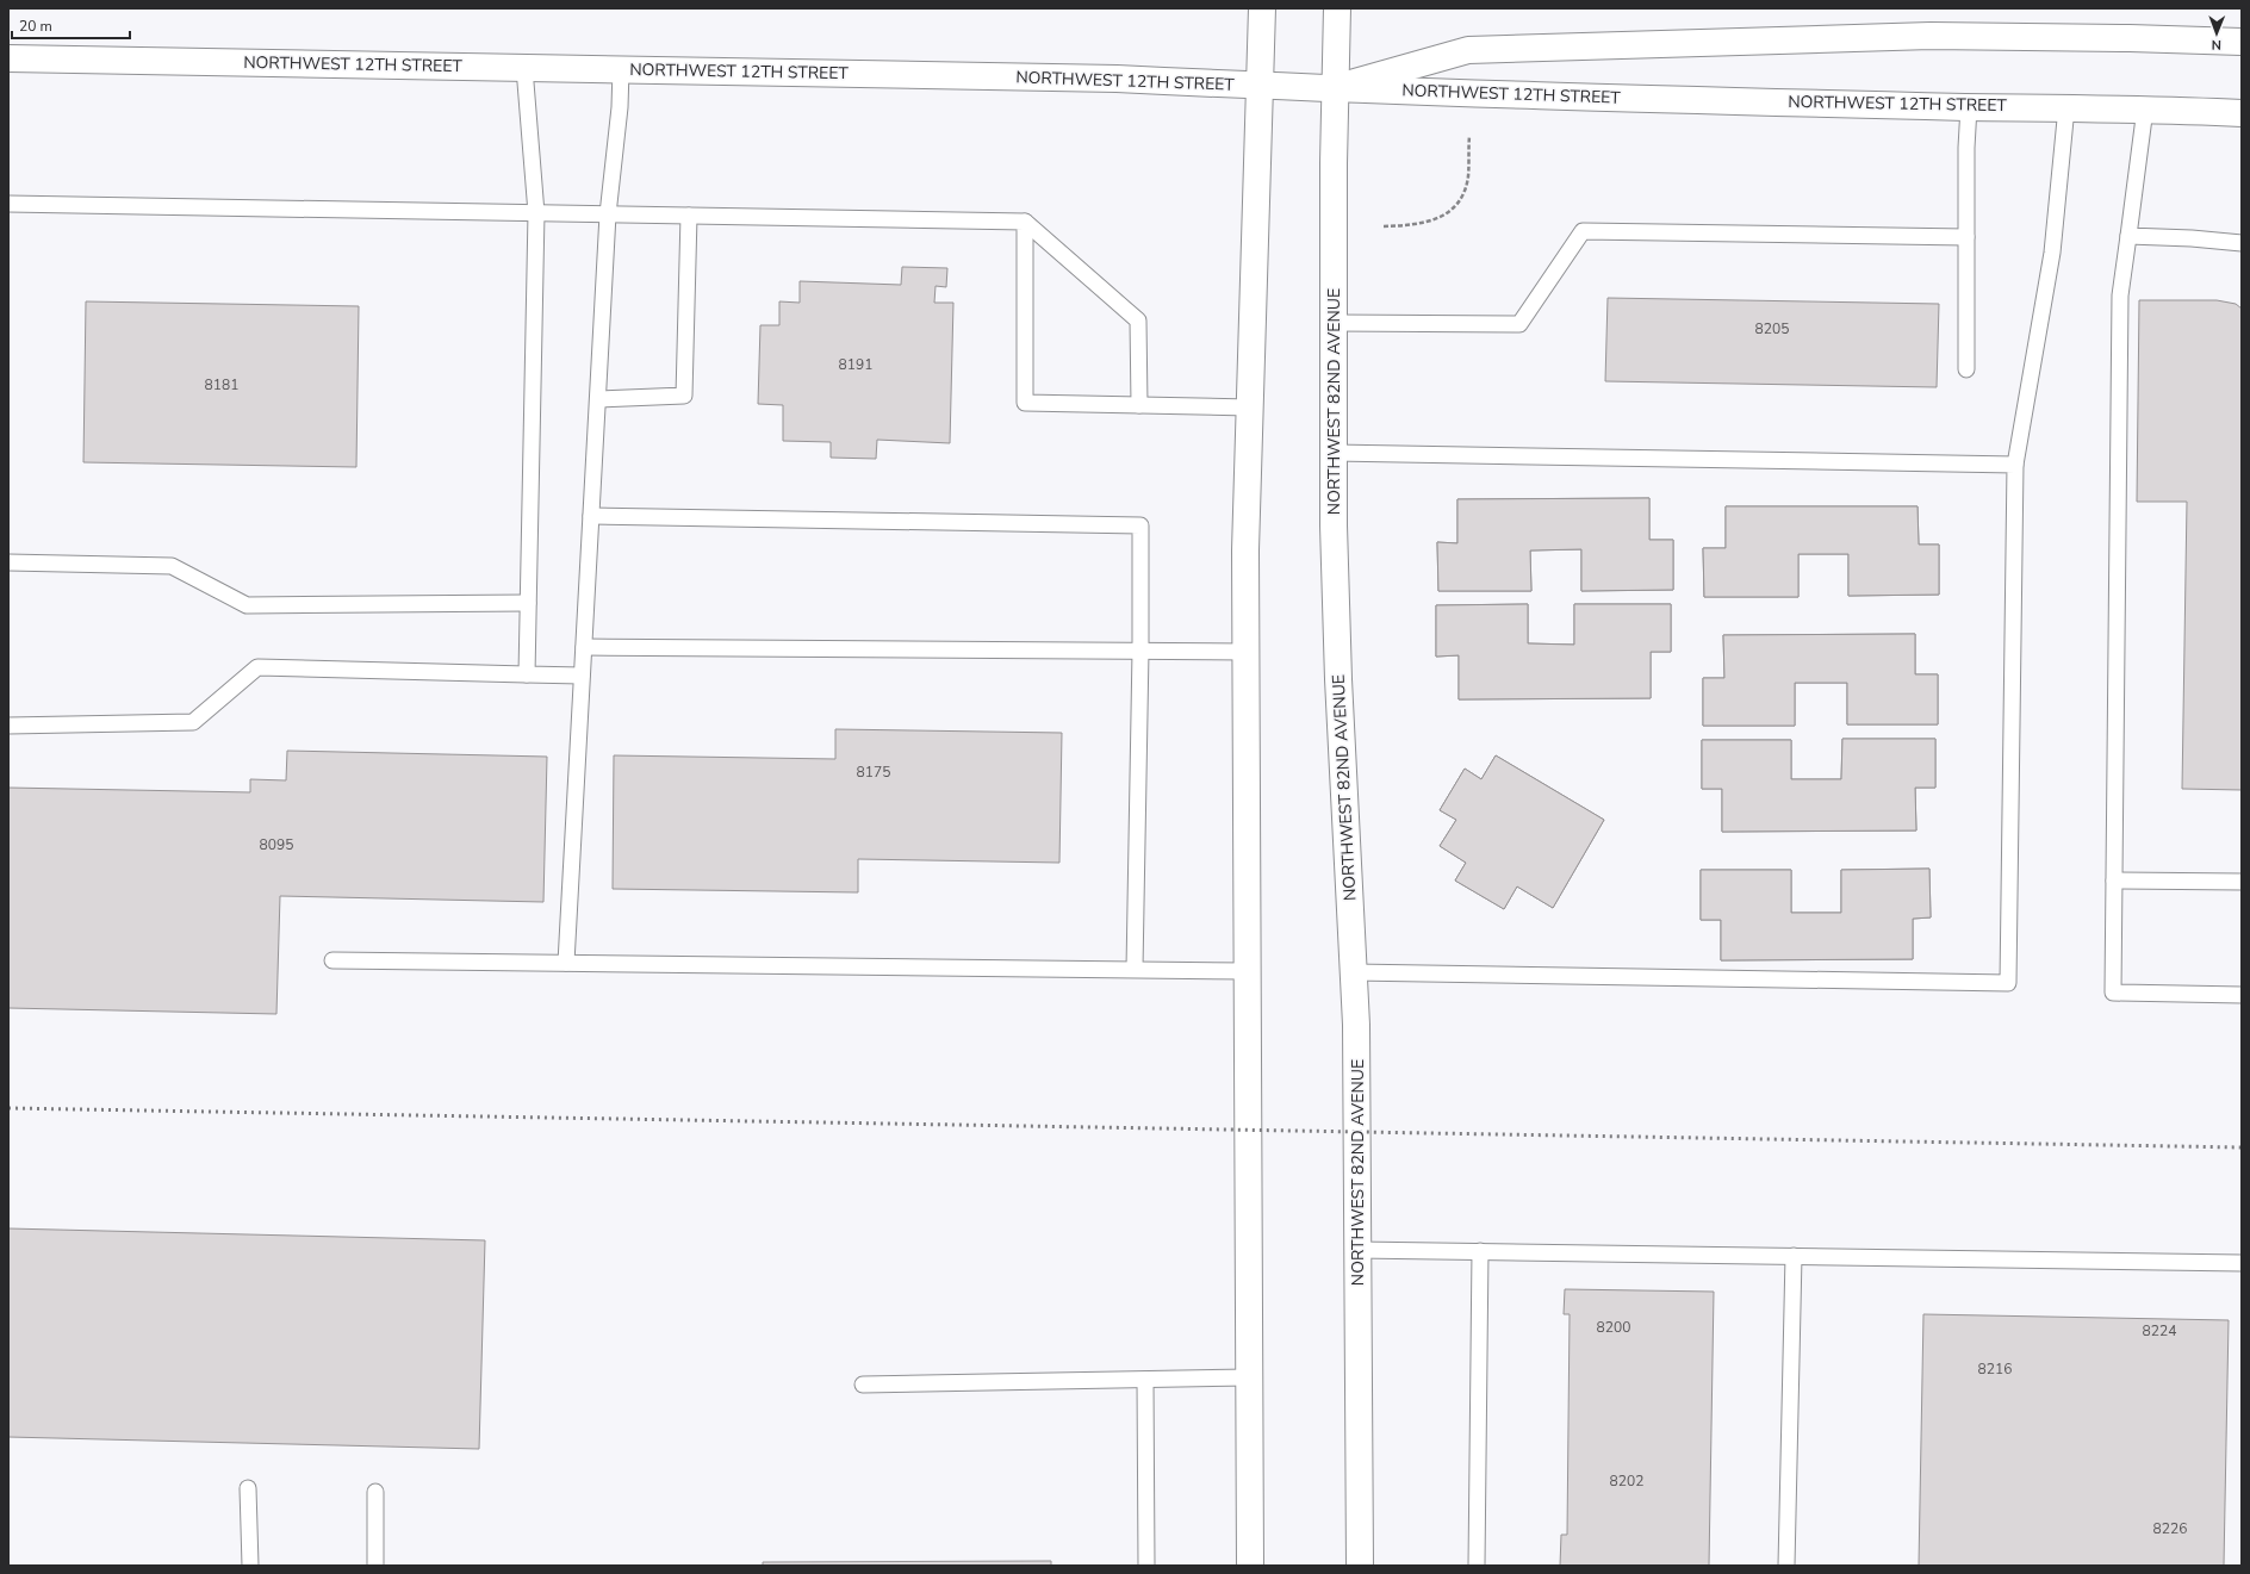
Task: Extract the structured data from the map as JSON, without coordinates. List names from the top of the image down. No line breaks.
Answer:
{"streets":{"main road":["NORTHWEST 12TH STREET","NORTHWEST 82ND AVENUE"]},"crossings":[["NORTHWEST 12TH STREET","NORTHWEST 82ND AVENUE"]],"house_numbers":["8205","8191","8181","8175","8095","8200","8224","8216","8202","8226"],"scale_bar":"20 m","north":"bottom"}
